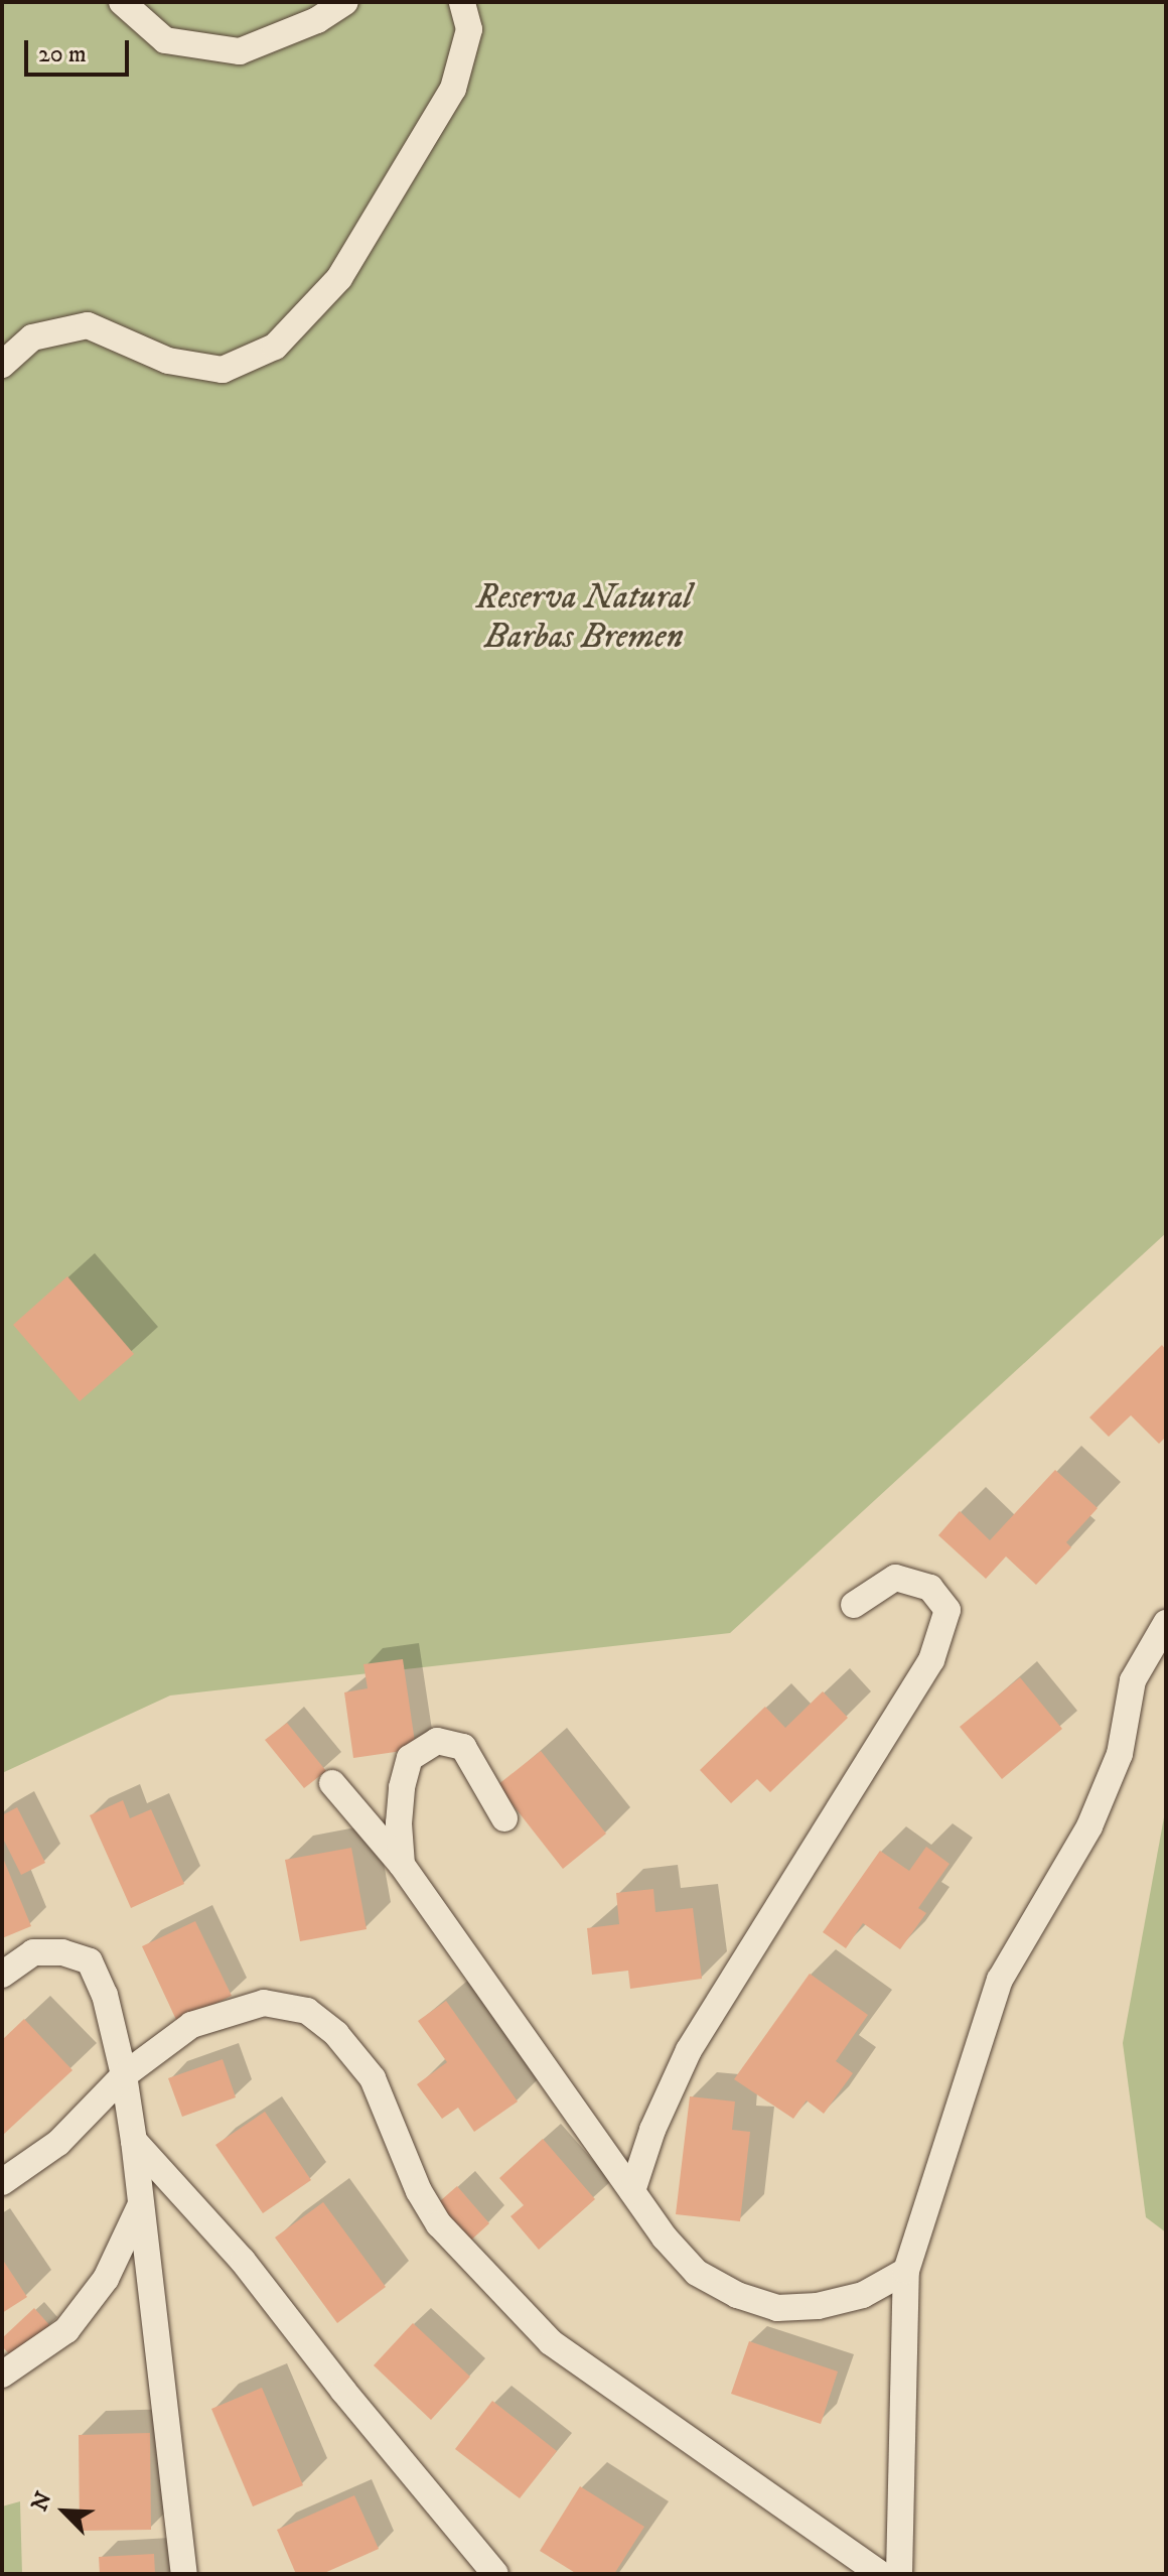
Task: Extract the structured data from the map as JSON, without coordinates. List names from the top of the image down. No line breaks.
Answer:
{"parks":["Reserva Natural Barbas Bremen"],"scale_bar":"20 m","north":"top left"}
